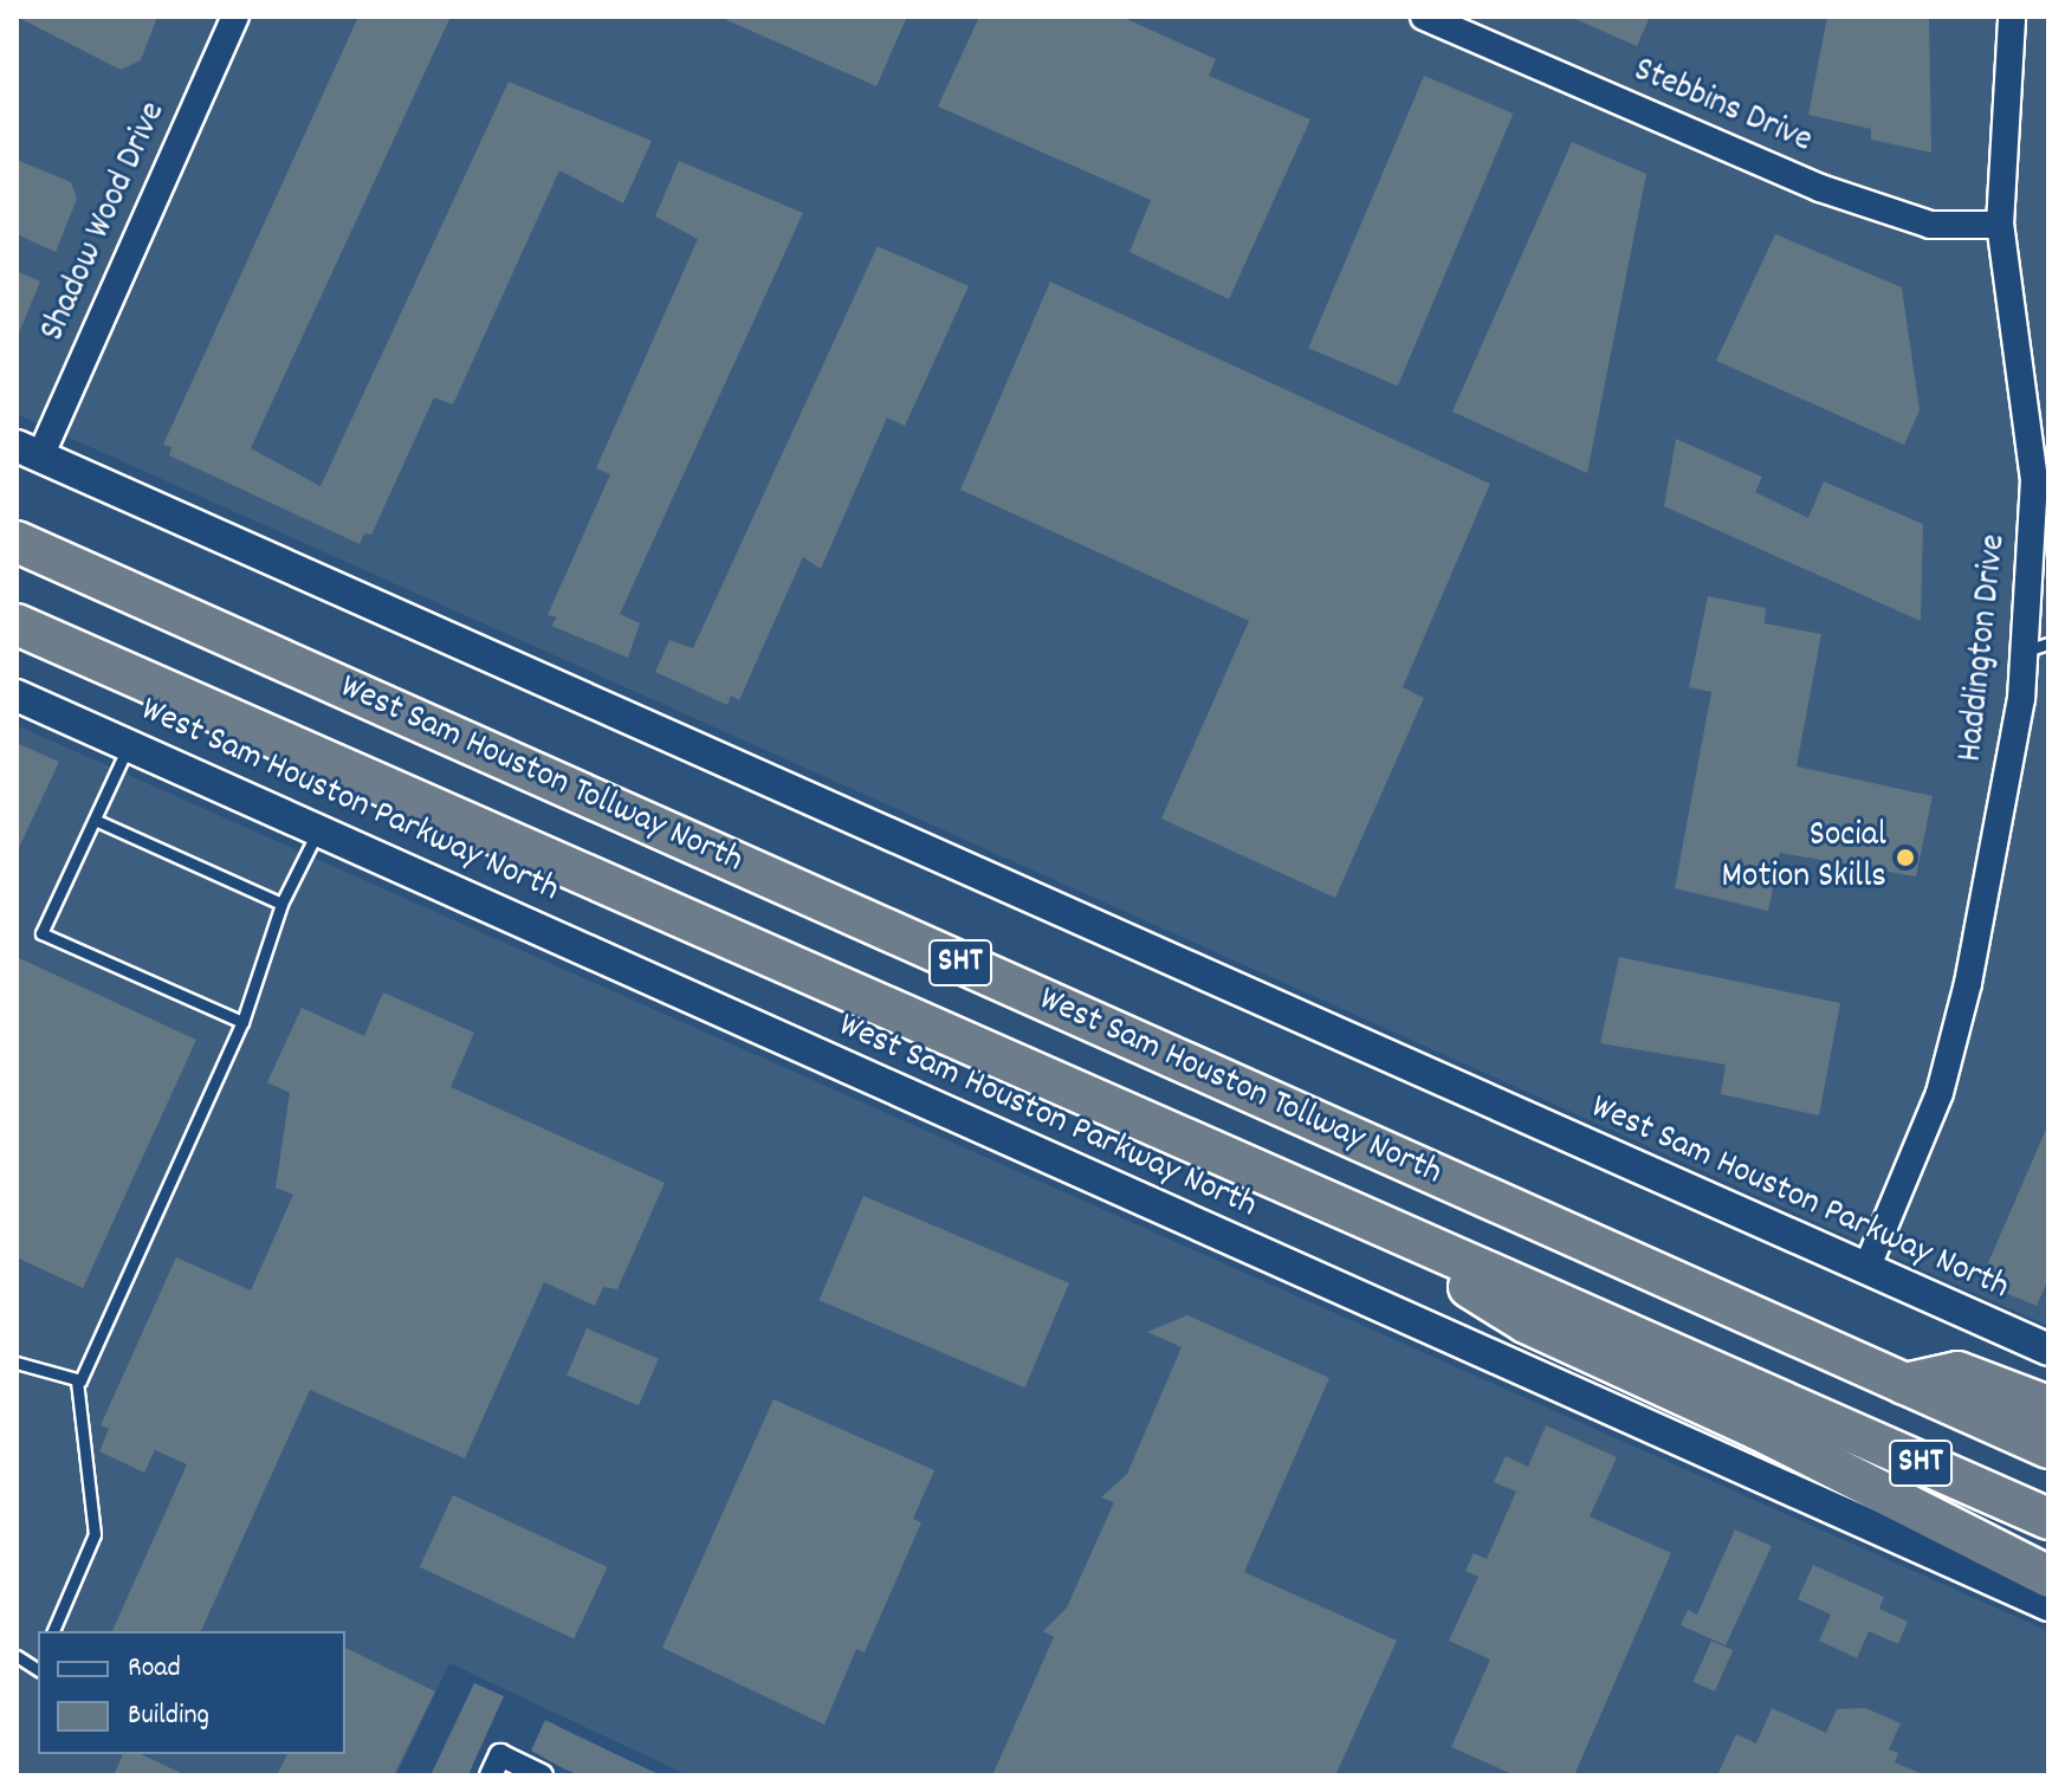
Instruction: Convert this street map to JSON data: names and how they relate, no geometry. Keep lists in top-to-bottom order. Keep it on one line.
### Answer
{"streets":{"highway":["West Sam Houston Tollway North","SHT"],"main road":["West Sam Houston Parkway North"],"street":["Stebbins Drive","Shadow Wood Drive","Haddington Drive"]},"crossings":[["Stebbins Drive","Haddington Drive"],["Shadow Wood Drive","West Sam Houston Parkway North"],["Haddington Drive","West Sam Houston Parkway North"]],"places":["Social Motion Skills"],"legend":["Road","Building"]}
